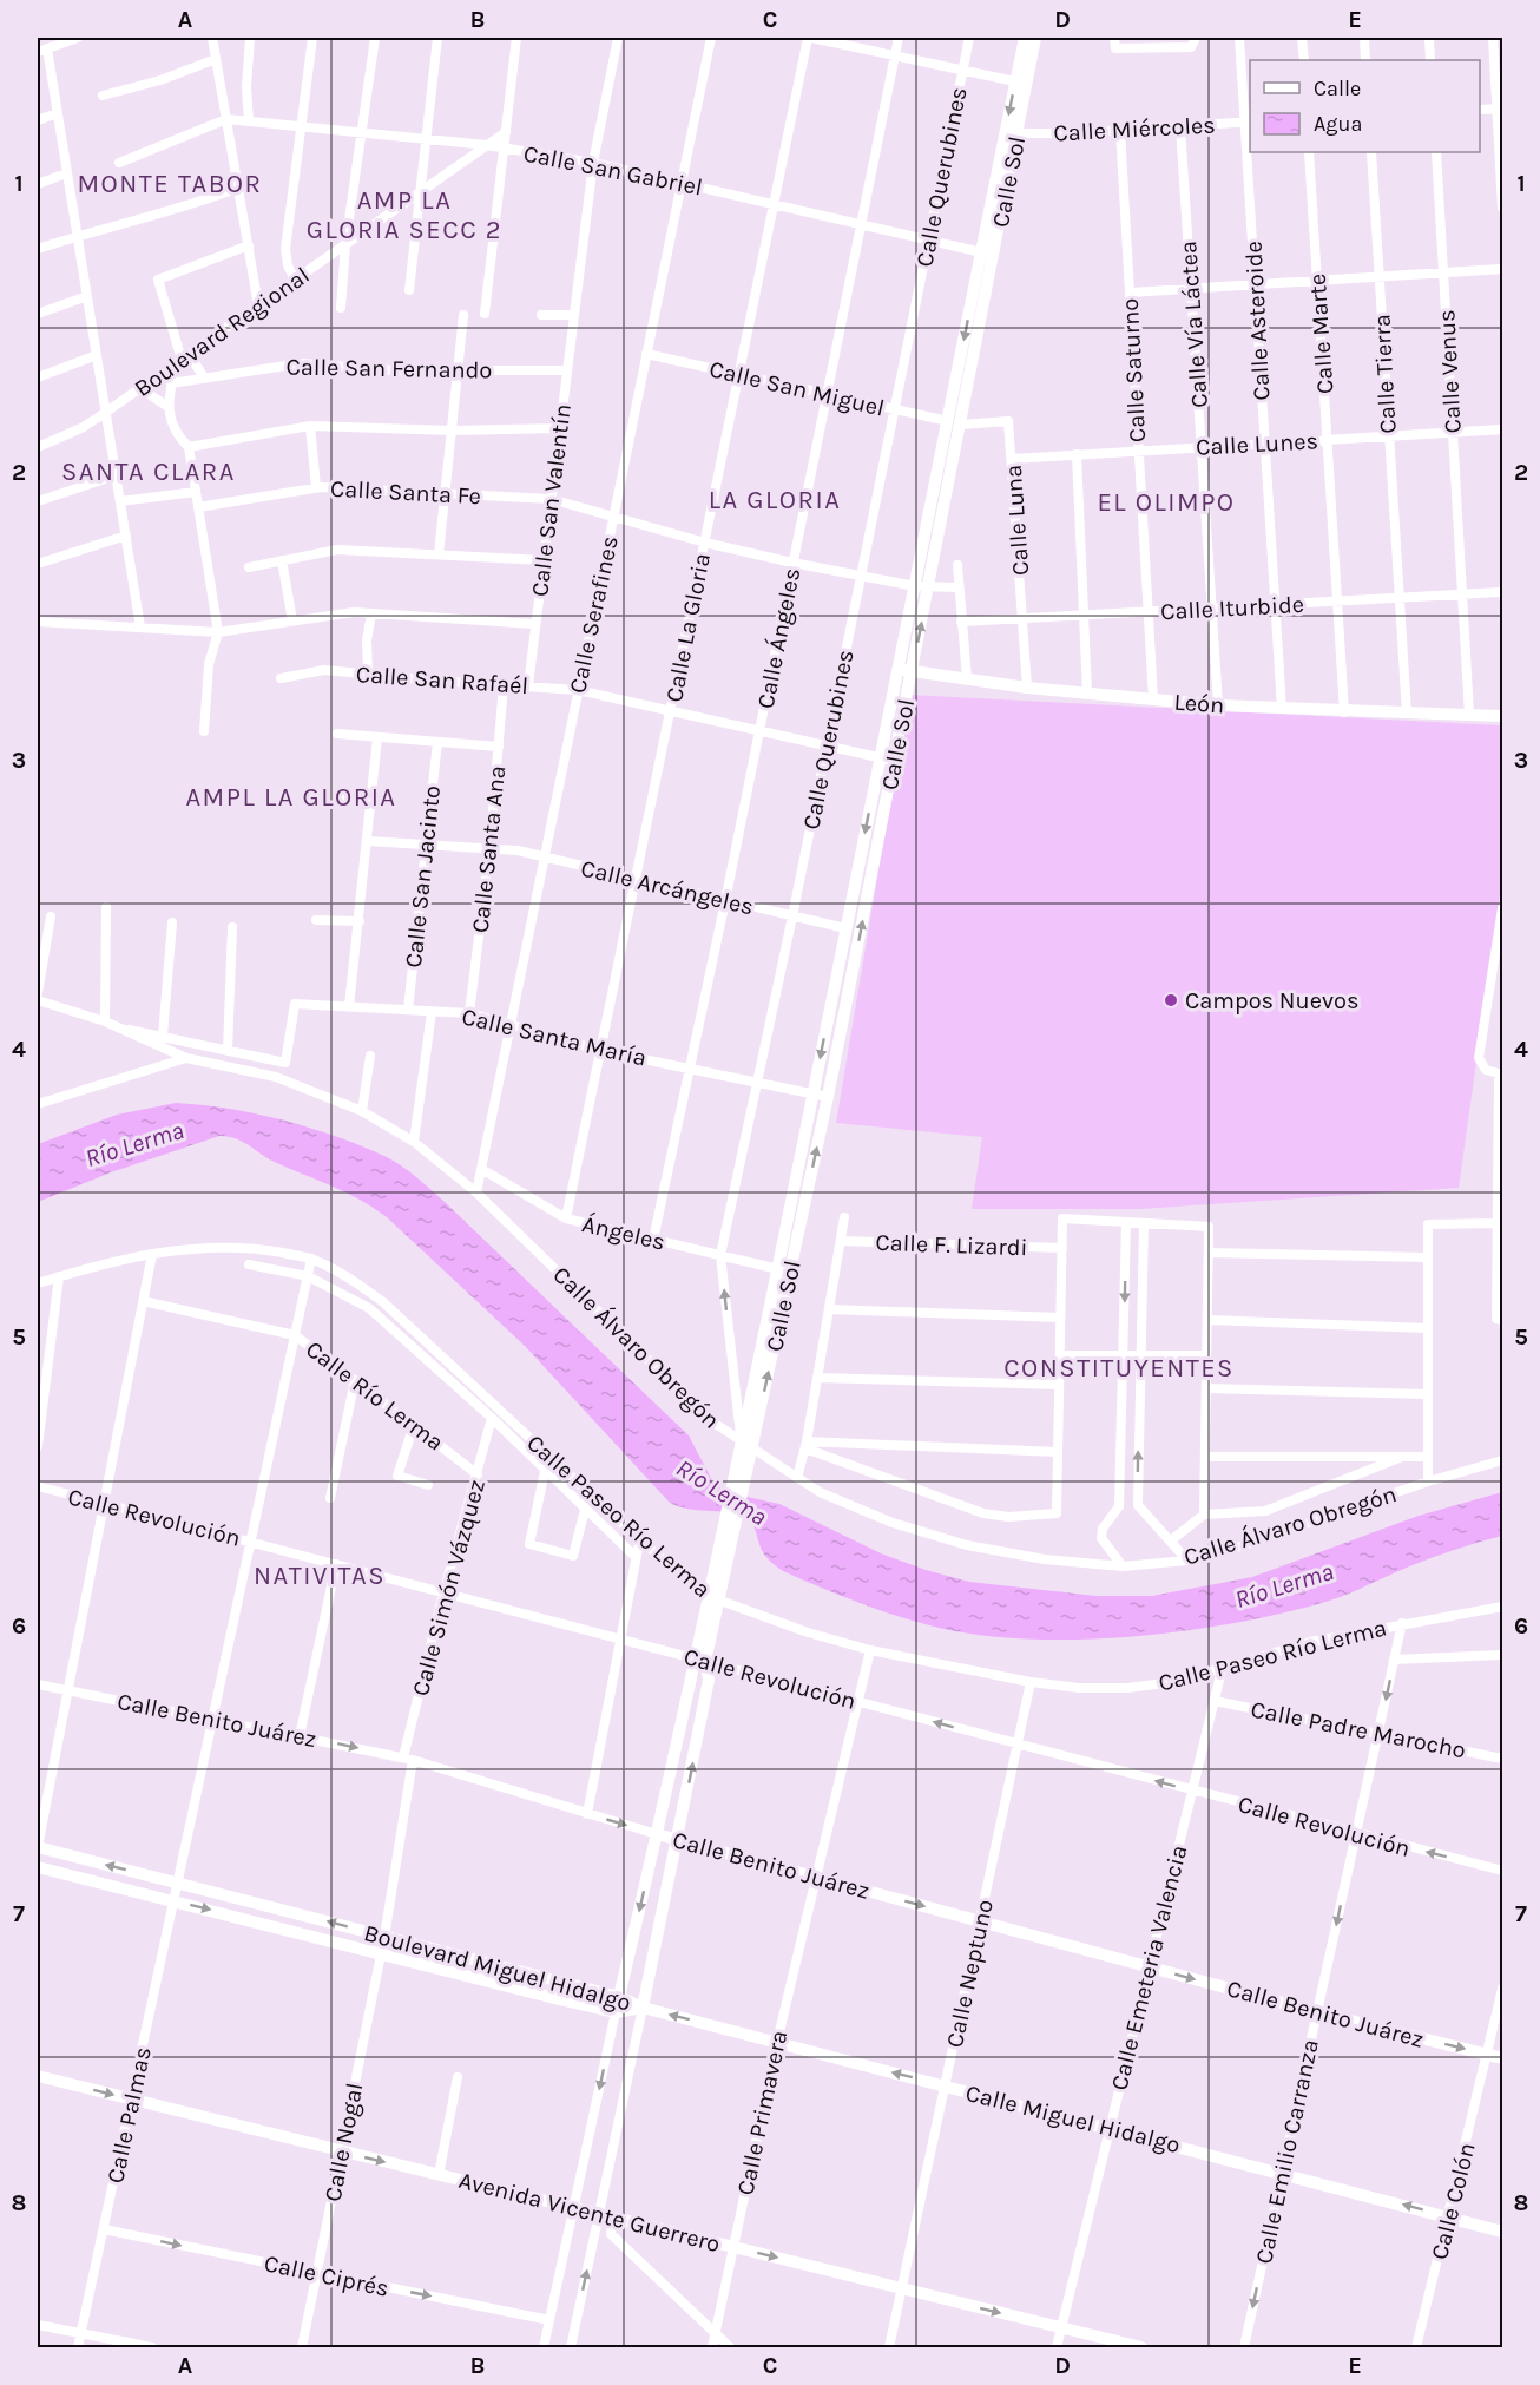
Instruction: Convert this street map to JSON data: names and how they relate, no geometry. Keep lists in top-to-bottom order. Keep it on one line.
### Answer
{"streets":{"street":["Calle Miércoles","Calle San Gabriel","Calle Querubines","Calle Sol","Calle Asteroide","Calle Vía Láctea","Boulevard Regional","Calle Marte","Calle San Fernando","Calle Saturno","Calle Venus","Calle Tierra","Calle San Miguel","Calle Lunes","Calle Santa Fe","Calle San Valentín","Calle Luna","Calle Iturbide","Calle Serafines","Calle La Gloria","Calle Ángeles","Calle San Rafaél","León","Calle Santa Ana","Calle San Jacinto","Calle Arcángeles","Calle Santa María","Ángeles","Calle F. Lizardi","Calle Álvaro Obregón","Calle Río Lerma","Calle Paseo Río Lerma","Calle Revolución","Calle Simón Vázquez","Calle Benito Juárez","Calle Padre Marocho","Boulevard Miguel Hidalgo","Calle Emeteria Valencia","Calle Neptuno","Calle Primavera","Calle Palmas","Calle Miguel Hidalgo","Calle Nogal","Calle Emilio Carranza","Calle Colón","Avenida Vicente Guerrero","Calle Ciprés"]},"crossings":[["Calle Miércoles","Calle Sol"],["Calle Miércoles","Calle Asteroide"],["Calle Miércoles","Calle Vía Láctea"],["Calle Miércoles","Calle Saturno"],["Calle San Gabriel","Calle Querubines"],["Calle San Gabriel","Calle Sol"],["Calle San Gabriel","Boulevard Regional"],["Calle San Gabriel","Calle San Valentín"],["Calle San Gabriel","Calle Serafines"],["Calle San Gabriel","Calle La Gloria"],["Calle San Gabriel","Calle Ángeles"],["Calle Querubines","Calle Sol"],["Calle Querubines","Calle San Miguel"],["Calle Querubines","Calle Santa Fe"],["Calle Querubines","Calle San Rafaél"],["Calle Querubines","Calle Arcángeles"],["Calle Querubines","Calle Santa María"],["Calle Querubines","Ángeles"],["Calle Querubines","Calle Álvaro Obregón"],["Calle Sol","Calle San Miguel"],["Calle Sol","Calle Santa Fe"],["Calle Sol","Calle San Rafaél"],["Calle Sol","León"],["Calle Sol","Calle Arcángeles"],["Calle Sol","Calle Santa María"],["Calle Sol","Ángeles"],["Calle Sol","Calle Álvaro Obregón"],["Calle Asteroide","Calle Lunes"],["Calle Asteroide","Calle Iturbide"],["Calle Asteroide","León"],["Calle Vía Láctea","Calle Lunes"],["Calle Vía Láctea","Calle Iturbide"],["Calle Vía Láctea","León"],["Calle Marte","Calle Lunes"],["Calle Marte","Calle Iturbide"],["Calle Marte","León"],["Calle San Fernando","Calle San Valentín"],["Calle Saturno","Calle Lunes"],["Calle Saturno","Calle Iturbide"],["Calle Saturno","León"],["Calle Venus","Calle Lunes"],["Calle Venus","Calle Iturbide"],["Calle Venus","León"],["Calle Tierra","Calle Lunes"],["Calle Tierra","Calle Iturbide"],["Calle Tierra","León"],["Calle San Miguel","Calle Luna"],["Calle San Miguel","Calle Serafines"],["Calle San Miguel","Calle La Gloria"],["Calle San Miguel","Calle Ángeles"],["Calle Lunes","Calle Luna"],["Calle Santa Fe","Calle San Valentín"],["Calle Santa Fe","Calle Serafines"],["Calle Santa Fe","Calle La Gloria"],["Calle Santa Fe","Calle Ángeles"],["Calle San Valentín","Calle San Rafaél"],["Calle Luna","Calle Iturbide"],["Calle Luna","León"],["Calle Serafines","Calle San Rafaél"],["Calle Serafines","Calle Arcángeles"],["Calle Serafines","Calle Santa María"],["Calle Serafines","Ángeles"],["Calle Serafines","Calle Álvaro Obregón"],["Calle La Gloria","Calle San Rafaél"],["Calle La Gloria","Calle Arcángeles"],["Calle La Gloria","Calle Santa María"],["Calle La Gloria","Ángeles"],["Calle Ángeles","Calle San Rafaél"],["Calle Ángeles","Calle Arcángeles"],["Calle Ángeles","Calle Santa María"],["Calle Ángeles","Ángeles"],["Calle San Rafaél","Calle Santa Ana"],["Calle Santa Ana","Calle Arcángeles"],["Calle Santa Ana","Calle Santa María"],["Calle San Jacinto","Calle Arcángeles"],["Calle San Jacinto","Calle Santa María"],["Calle Río Lerma","Calle Simón Vázquez"],["Calle Río Lerma","Calle Palmas"],["Calle Paseo Río Lerma","Calle Emeteria Valencia"],["Calle Paseo Río Lerma","Calle Neptuno"],["Calle Paseo Río Lerma","Calle Primavera"],["Calle Paseo Río Lerma","Calle Palmas"],["Calle Paseo Río Lerma","Calle Emilio Carranza"],["Calle Revolución","Calle Simón Vázquez"],["Calle Revolución","Calle Emeteria Valencia"],["Calle Revolución","Calle Neptuno"],["Calle Revolución","Calle Primavera"],["Calle Revolución","Calle Palmas"],["Calle Revolución","Calle Emilio Carranza"],["Calle Simón Vázquez","Calle Benito Juárez"],["Calle Simón Vázquez","Boulevard Miguel Hidalgo"],["Calle Simón Vázquez","Calle Nogal"],["Calle Benito Juárez","Calle Emeteria Valencia"],["Calle Benito Juárez","Calle Neptuno"],["Calle Benito Juárez","Calle Primavera"],["Calle Benito Juárez","Calle Palmas"],["Calle Benito Juárez","Calle Emilio Carranza"],["Calle Benito Juárez","Calle Colón"],["Calle Padre Marocho","Calle Emeteria Valencia"],["Calle Padre Marocho","Calle Emilio Carranza"],["Boulevard Miguel Hidalgo","Calle Palmas"],["Boulevard Miguel Hidalgo","Calle Miguel Hidalgo"],["Boulevard Miguel Hidalgo","Calle Nogal"],["Calle Emeteria Valencia","Calle Miguel Hidalgo"],["Calle Emeteria Valencia","Avenida Vicente Guerrero"],["Calle Neptuno","Calle Miguel Hidalgo"],["Calle Neptuno","Avenida Vicente Guerrero"],["Calle Primavera","Calle Miguel Hidalgo"],["Calle Primavera","Avenida Vicente Guerrero"],["Calle Palmas","Avenida Vicente Guerrero"],["Calle Palmas","Calle Ciprés"],["Calle Miguel Hidalgo","Calle Emilio Carranza"],["Calle Miguel Hidalgo","Calle Colón"],["Calle Nogal","Avenida Vicente Guerrero"],["Calle Nogal","Calle Ciprés"]],"one_way":["Calle Benito Juárez","Calle Miguel Hidalgo","Calle Emilio Carranza","Avenida Vicente Guerrero","Calle Ciprés"],"districts":["MONTE TABOR","AMP LA GLORIA SECC 2","SANTA CLARA","LA GLORIA","EL OLIMPO","AMPL LA GLORIA","CONSTITUYENTES","NATIVITAS"],"water":["Río Lerma"],"places":["Campos Nuevos"],"legend":["Calle","Agua"],"grid":{"columns":["A","B","C","D","E"],"rows":["1","2","3","4","5","6","7","8"]}}
